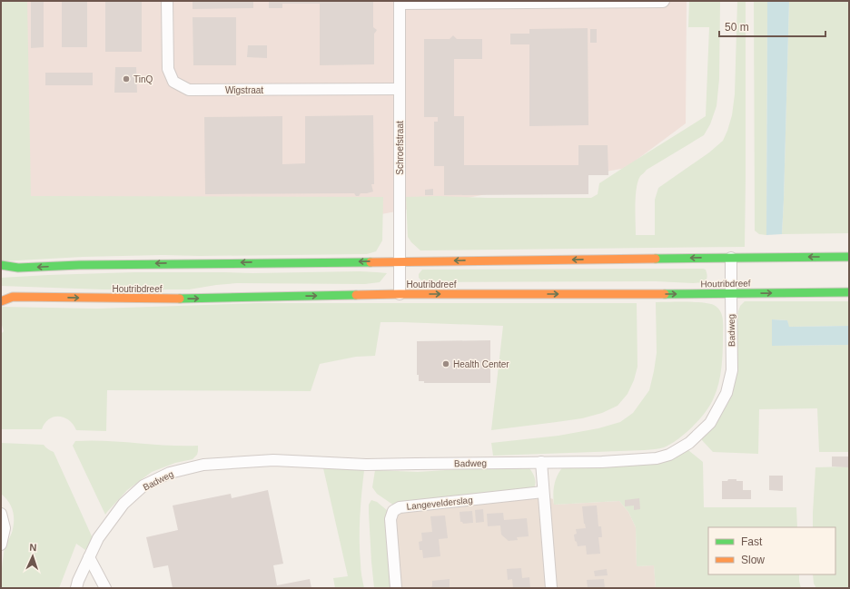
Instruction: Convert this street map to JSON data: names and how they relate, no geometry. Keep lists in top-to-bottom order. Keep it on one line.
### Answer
{"streets":{"main road":["Houtribdreef"],"street":["Wigstraat","Schroefstraat","Badweg","Langevelderslag"]},"crossings":[["Wigstraat","Schroefstraat"],["Schroefstraat","Houtribdreef"],["Houtribdreef","Badweg"]],"places":["TinQ","Health Center"],"legend":["Fast","Slow"],"scale_bar":"50 m","north":"top"}
